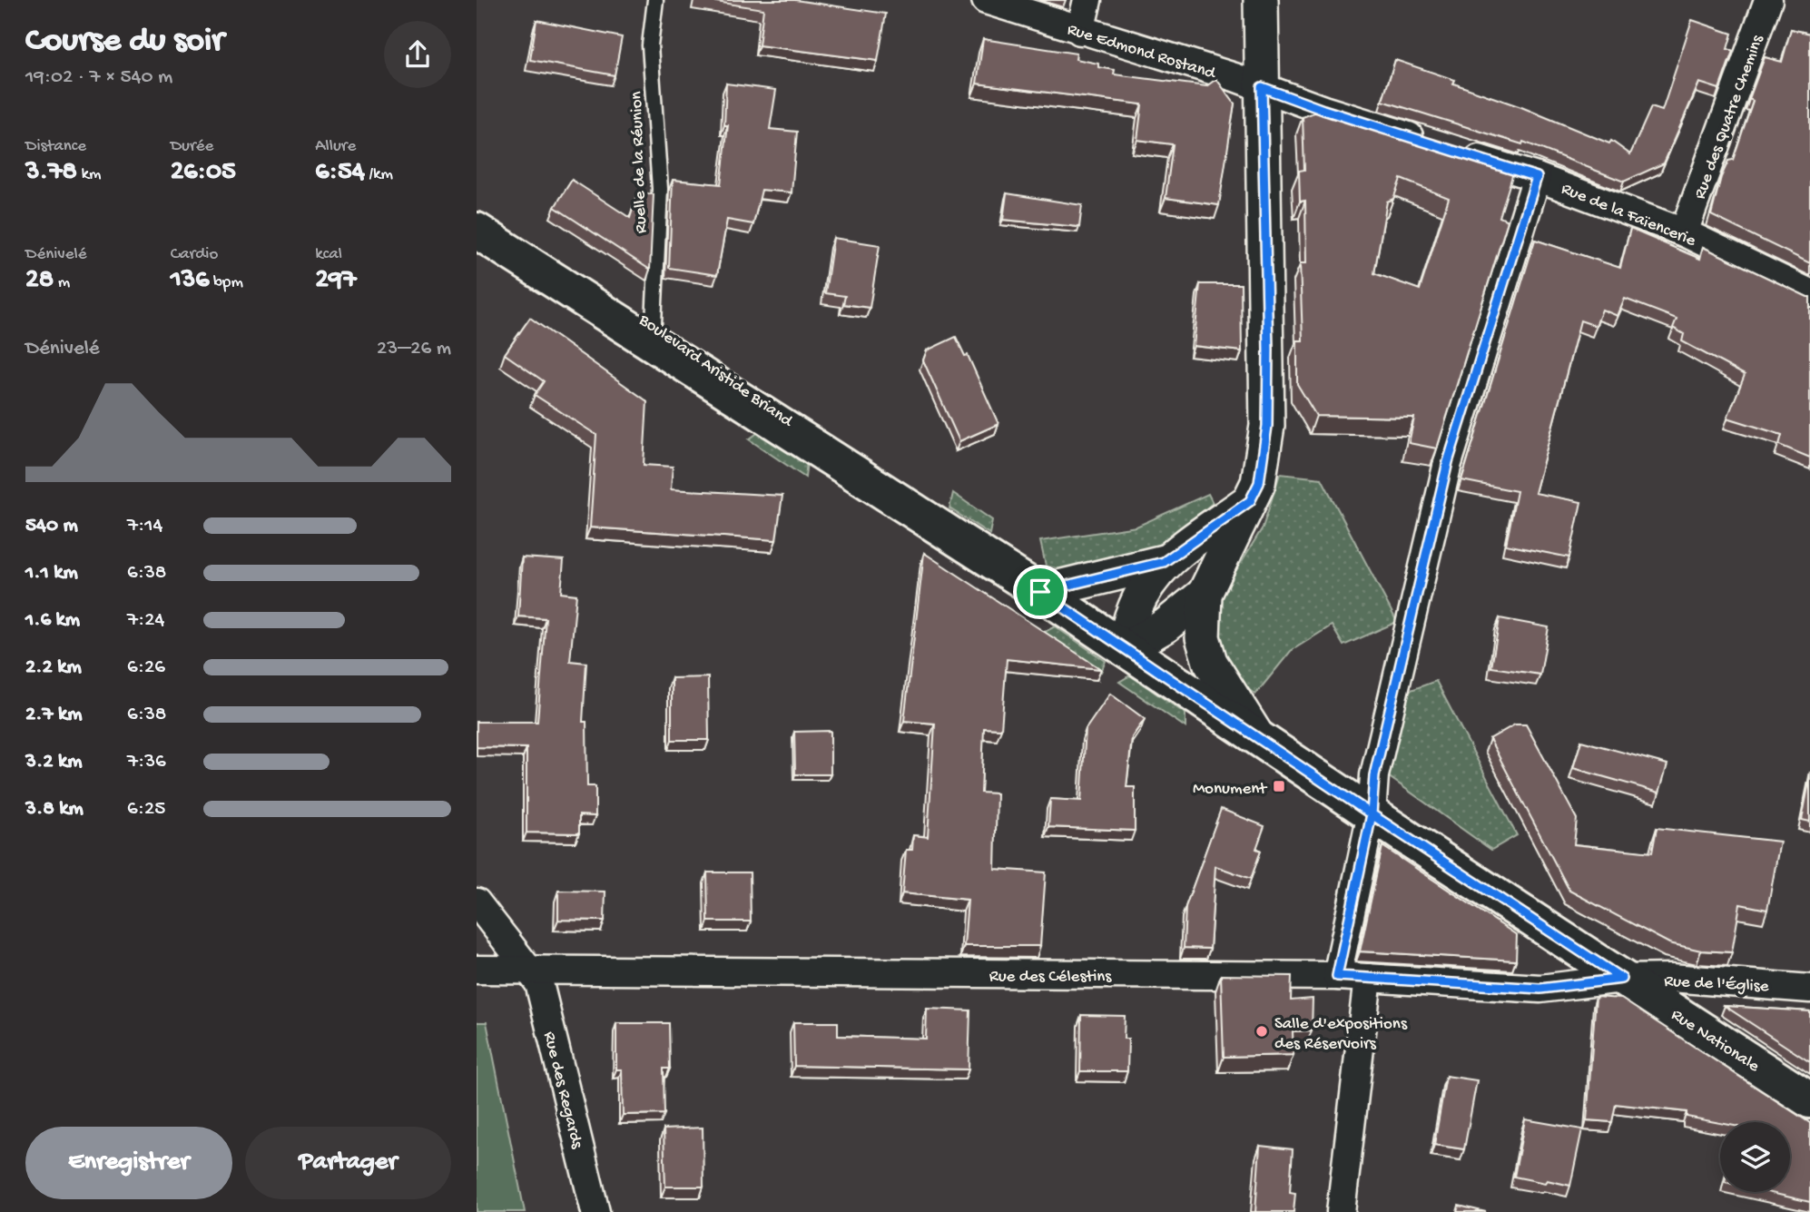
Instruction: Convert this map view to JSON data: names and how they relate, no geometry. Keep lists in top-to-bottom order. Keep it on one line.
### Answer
{"streets":{"main road":["Boulevard Aristide Briand","Rue Nationale"],"street":["Rue Edmond Rostand","Rue des Quatre Chemins","Rue de la Faïencerie","Rue des Célestins","Rue de l'Église","Rue des Regards"],"lane":["Ruelle de la Réunion"]},"crossings":[["Rue Edmond Rostand","Rue de la Faïencerie"],["Rue des Quatre Chemins","Rue de la Faïencerie"],["Ruelle de la Réunion","Boulevard Aristide Briand"],["Boulevard Aristide Briand","Rue des Célestins"],["Boulevard Aristide Briand","Rue de l'Église"],["Boulevard Aristide Briand","Rue Nationale"],["Rue des Célestins","Rue de l'Église"],["Rue des Célestins","Rue Nationale"],["Rue des Célestins","Rue des Regards"],["Rue de l'Église","Rue Nationale"]],"places":{"transit":["Monument"],"other":["Salle d'expositions des Réservoirs"]},"page":{"heading":["Course du soir","19:02 · 7 × 540 m"],"stats":[["Distance","3.78 km"],["Durée","26:05"],["Allure","6:54 /km"],["Dénivelé","28 m"],["Cardio","136 bpm"],["kcal","297"]],"chart":["Dénivelé","23–26 m"],"list":[{"name":"540 m","note":"7:14"},{"name":"1.1 km","note":"6:38"},{"name":"1.6 km","note":"7:24"},{"name":"2.2 km","note":"6:26"},{"name":"2.7 km","note":"6:38"},{"name":"3.2 km","note":"7:36"},{"name":"3.8 km","note":"6:25"}],"buttons":["Enregistrer","Partager"]}}
